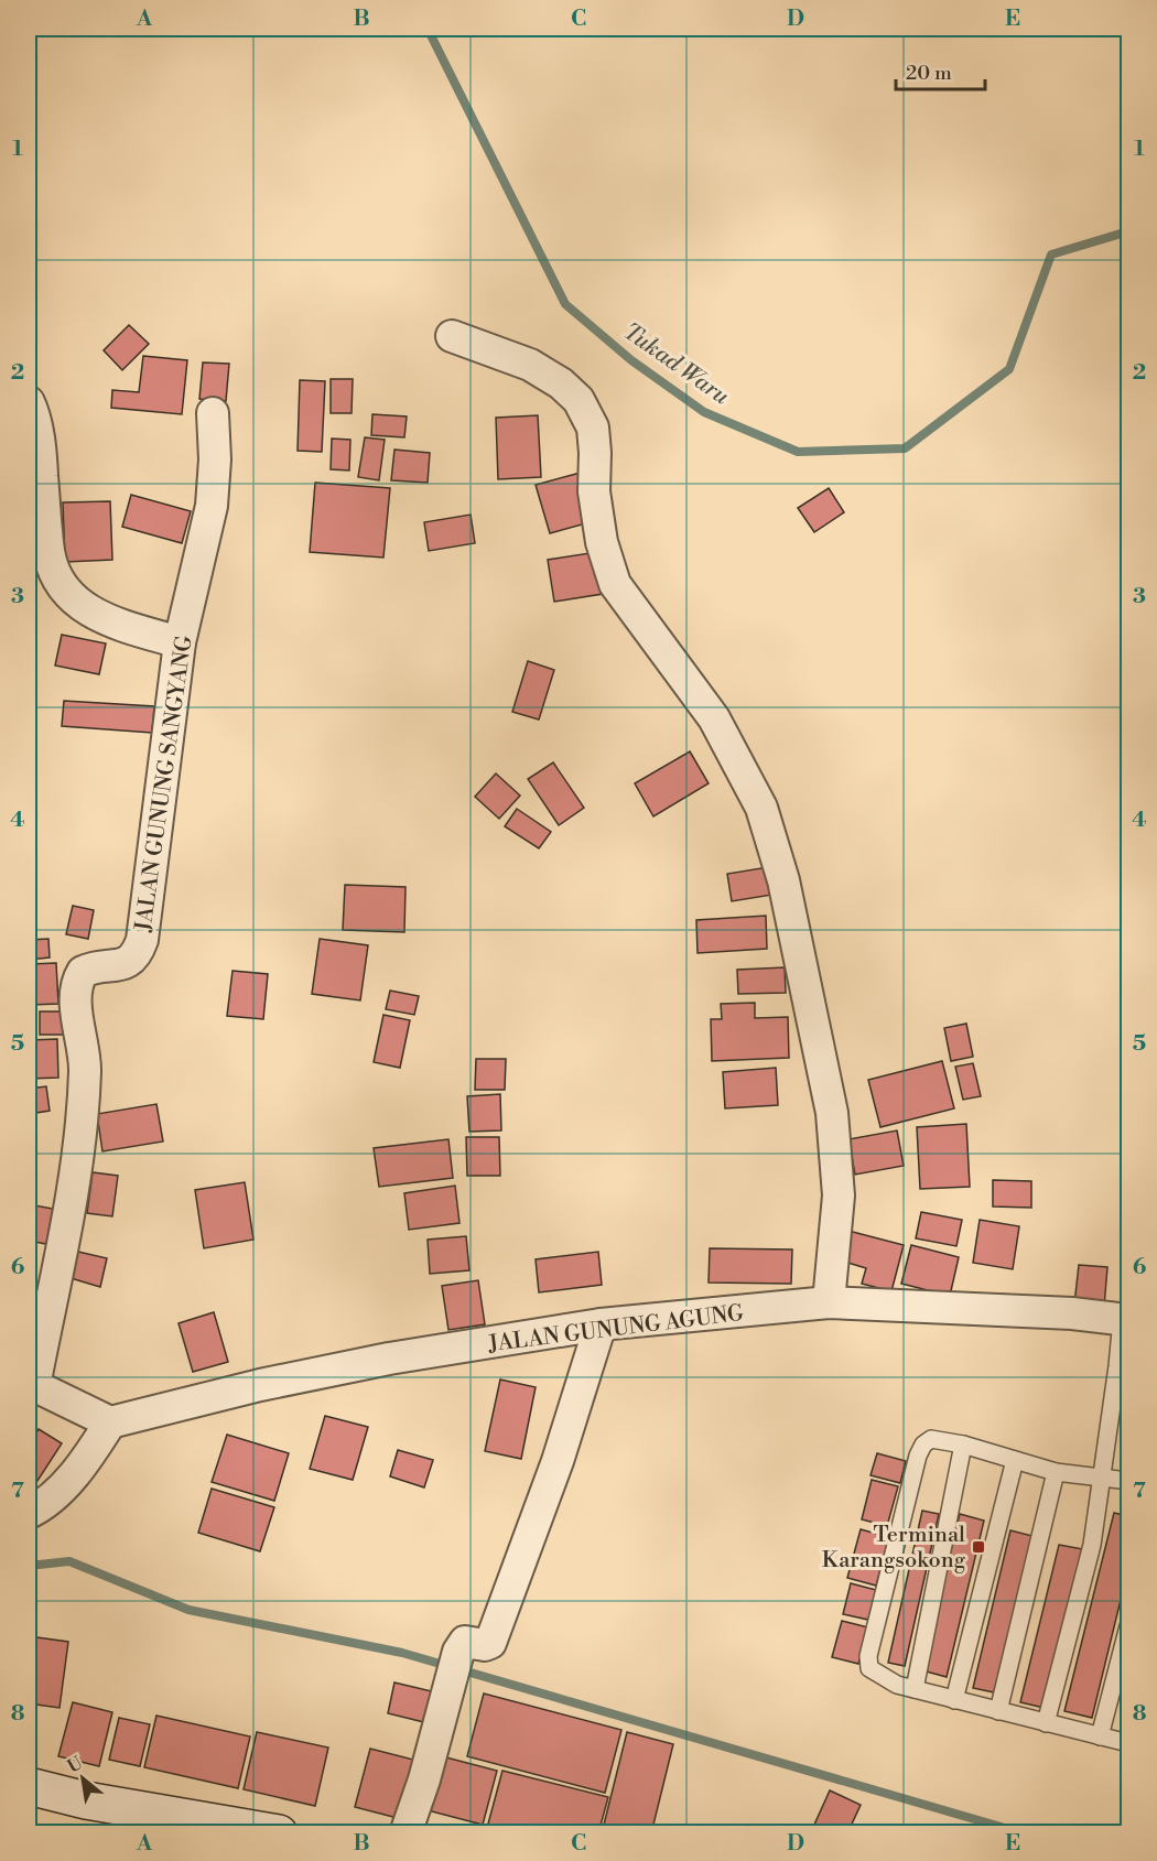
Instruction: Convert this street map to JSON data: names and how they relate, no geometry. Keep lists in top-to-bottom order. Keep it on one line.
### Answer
{"streets":{"street":["JALAN GUNUNG SANGYANG","JALAN GUNUNG AGUNG"]},"water":["Tukad Waru"],"places":{"transit":["Terminal Karangsokong"]},"scale_bar":"20 m","north":"top left","grid":{"columns":["A","B","C","D","E"],"rows":["1","2","3","4","5","6","7","8"]}}
